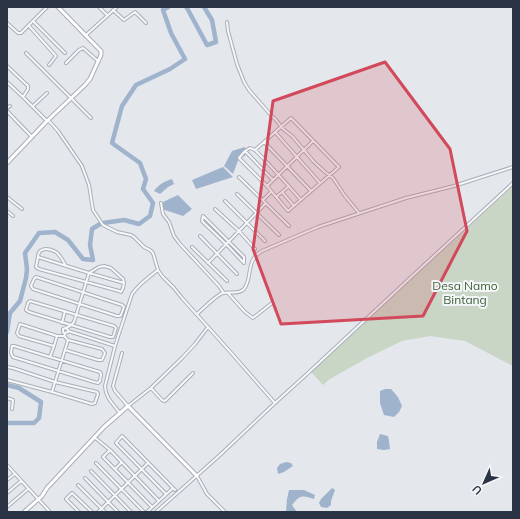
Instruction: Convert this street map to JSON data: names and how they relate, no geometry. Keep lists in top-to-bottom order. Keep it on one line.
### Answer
{"parks":["Desa Namo Bintang"],"north":"bottom left"}
